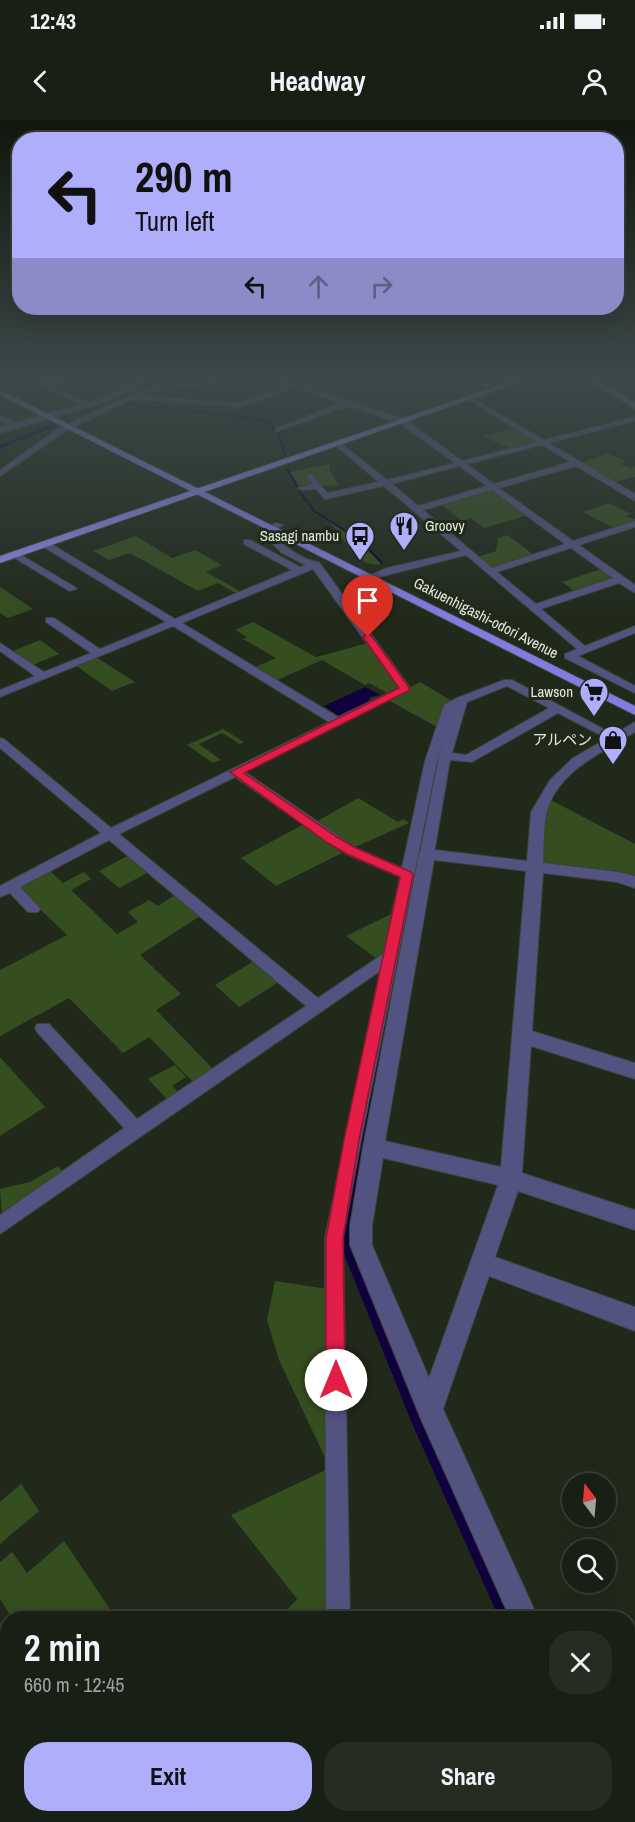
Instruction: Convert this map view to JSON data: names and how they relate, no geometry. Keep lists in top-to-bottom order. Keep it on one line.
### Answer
{"streets":{"main road":["Gakuenhigashi-odori Avenue"]},"places":{"restaurant":["Groovy"],"bus stop":["Sasagi nambu"],"supermarket":["Lawson"],"shop":["アルペン"]},"north":"top","page":{"status":"12:43","header":"Headway","turn":["290 m","Turn left"],"heading":["2 min","660 m · 12:45"],"buttons":["Exit","Share"]}}
